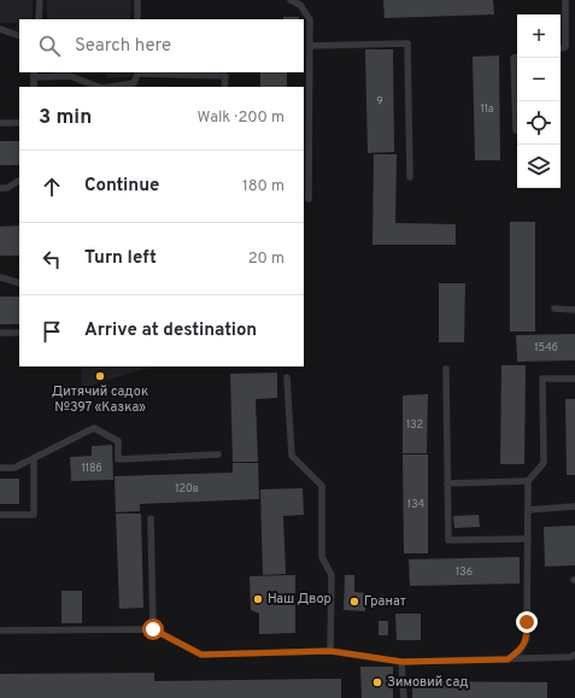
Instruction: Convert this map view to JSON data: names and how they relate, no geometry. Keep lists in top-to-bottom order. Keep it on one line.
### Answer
{"places":["Дитячий садок №397 «Казка»","Наш Двор","Гранат","Зимовий сад"],"house_numbers":["9","11а","154б","132","118б","120в","134","136"],"page":{"map_buttons":["+","−"],"search":"Search here","heading":["3 min","Walk · 200 m"],"list":[["Continue","180 m"],["Turn left","20 m"],"Arrive at destination"]}}
